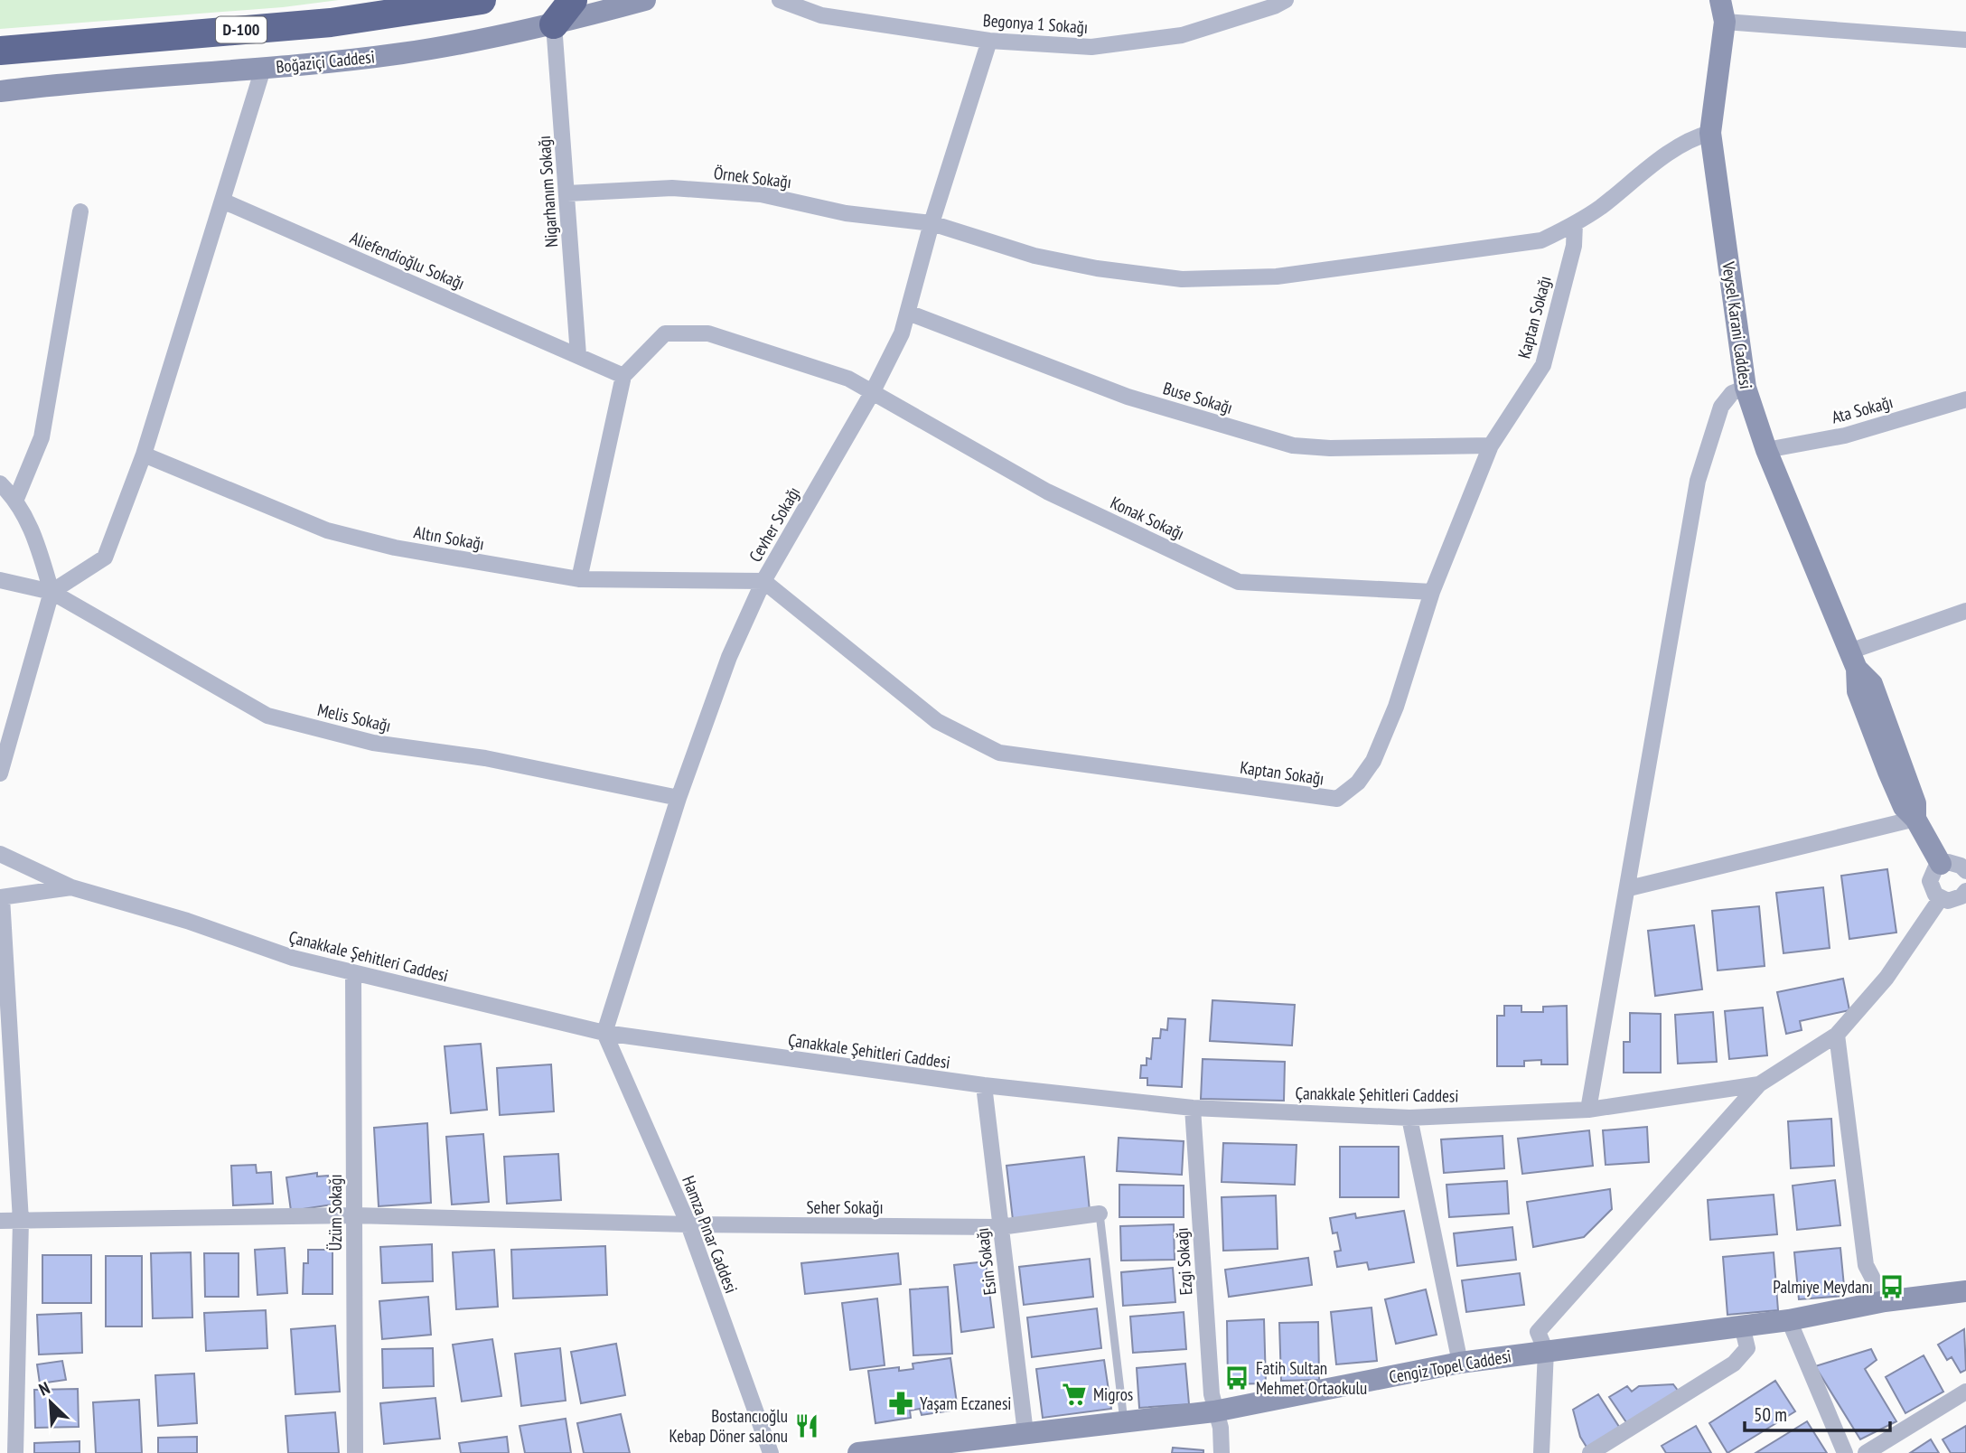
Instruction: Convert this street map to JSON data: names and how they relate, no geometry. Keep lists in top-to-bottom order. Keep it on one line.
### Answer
{"streets":{"highway":["D-100"],"main road":["Boğaziçi Caddesi","Veysel Karani Caddesi","Cengiz Topel Caddesi"],"street":["Begonya 1 Sokağı","Örnek Sokağı","Nigarhanım Sokağı","Aliefendioğlu Sokağı","Kaptan Sokağı","Buse Sokağı","Ata Sokağı","Konak Sokağı","Cevher Sokağı","Altın Sokağı","Melis Sokağı","Çanakkale Şehitleri Caddesi","Seher Sokağı","Üzüm Sokağı","Hamza Pınar Caddesi","Esin Sokağı","Ezgi Sokağı"]},"crossings":[["Begonya 1 Sokağı","Cevher Sokağı"],["Boğaziçi Caddesi","Nigarhanım Sokağı"],["Örnek Sokağı","Nigarhanım Sokağı"],["Örnek Sokağı","Kaptan Sokağı"],["Örnek Sokağı","Veysel Karani Caddesi"],["Örnek Sokağı","Cevher Sokağı"],["Nigarhanım Sokağı","Aliefendioğlu Sokağı"],["Kaptan Sokağı","Buse Sokağı"],["Kaptan Sokağı","Konak Sokağı"],["Kaptan Sokağı","Cevher Sokağı"],["Kaptan Sokağı","Altın Sokağı"],["Veysel Karani Caddesi","Ata Sokağı"],["Buse Sokağı","Cevher Sokağı"],["Konak Sokağı","Cevher Sokağı"],["Cevher Sokağı","Altın Sokağı"],["Cevher Sokağı","Melis Sokağı"],["Cevher Sokağı","Çanakkale Şehitleri Caddesi"],["Cevher Sokağı","Hamza Pınar Caddesi"],["Çanakkale Şehitleri Caddesi","Üzüm Sokağı"],["Çanakkale Şehitleri Caddesi","Hamza Pınar Caddesi"],["Çanakkale Şehitleri Caddesi","Esin Sokağı"],["Çanakkale Şehitleri Caddesi","Ezgi Sokağı"],["Seher Sokağı","Üzüm Sokağı"],["Seher Sokağı","Hamza Pınar Caddesi"],["Seher Sokağı","Esin Sokağı"],["Esin Sokağı","Cengiz Topel Caddesi"],["Ezgi Sokağı","Cengiz Topel Caddesi"]],"places":{"bus stop":["Palmiye Meydanı","Fatih Sultan Mehmet Ortaokulu"],"supermarket":["Migros"],"pharmacy":["Yaşam Eczanesi"],"restaurant":["Bostancıoğlu Kebap Döner salonu"]},"scale_bar":"50 m","north":"top left"}
